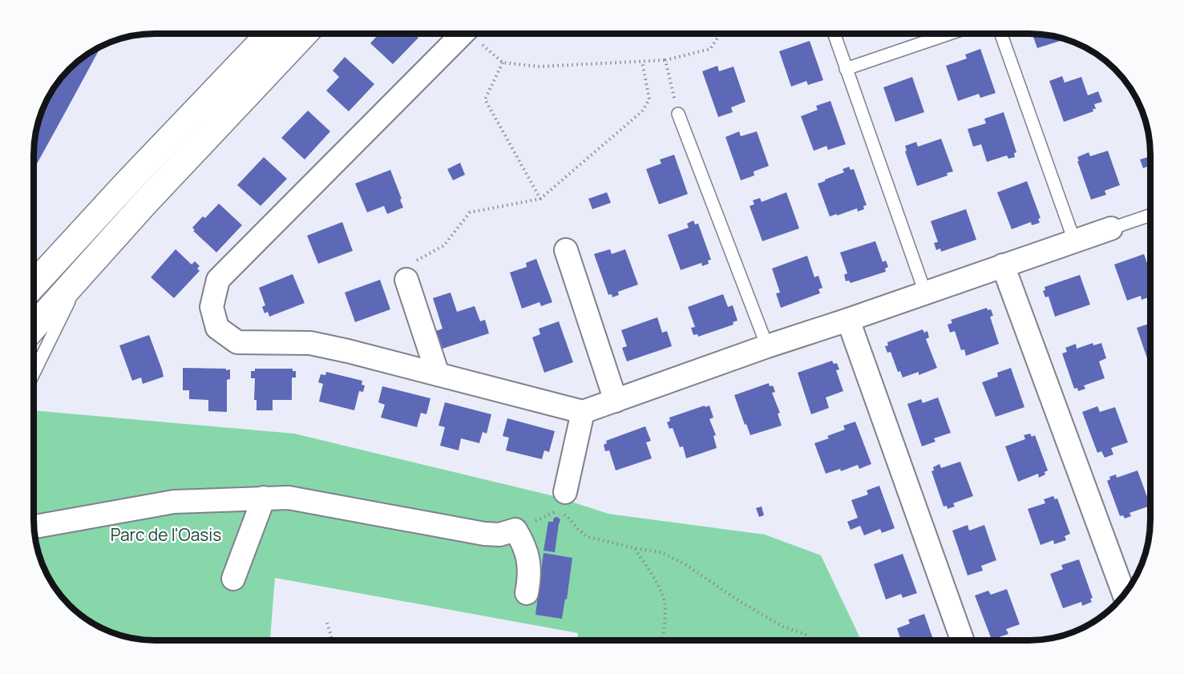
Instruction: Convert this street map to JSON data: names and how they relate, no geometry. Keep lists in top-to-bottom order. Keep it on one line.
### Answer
{"parks":["Parc de l'Oasis"]}
